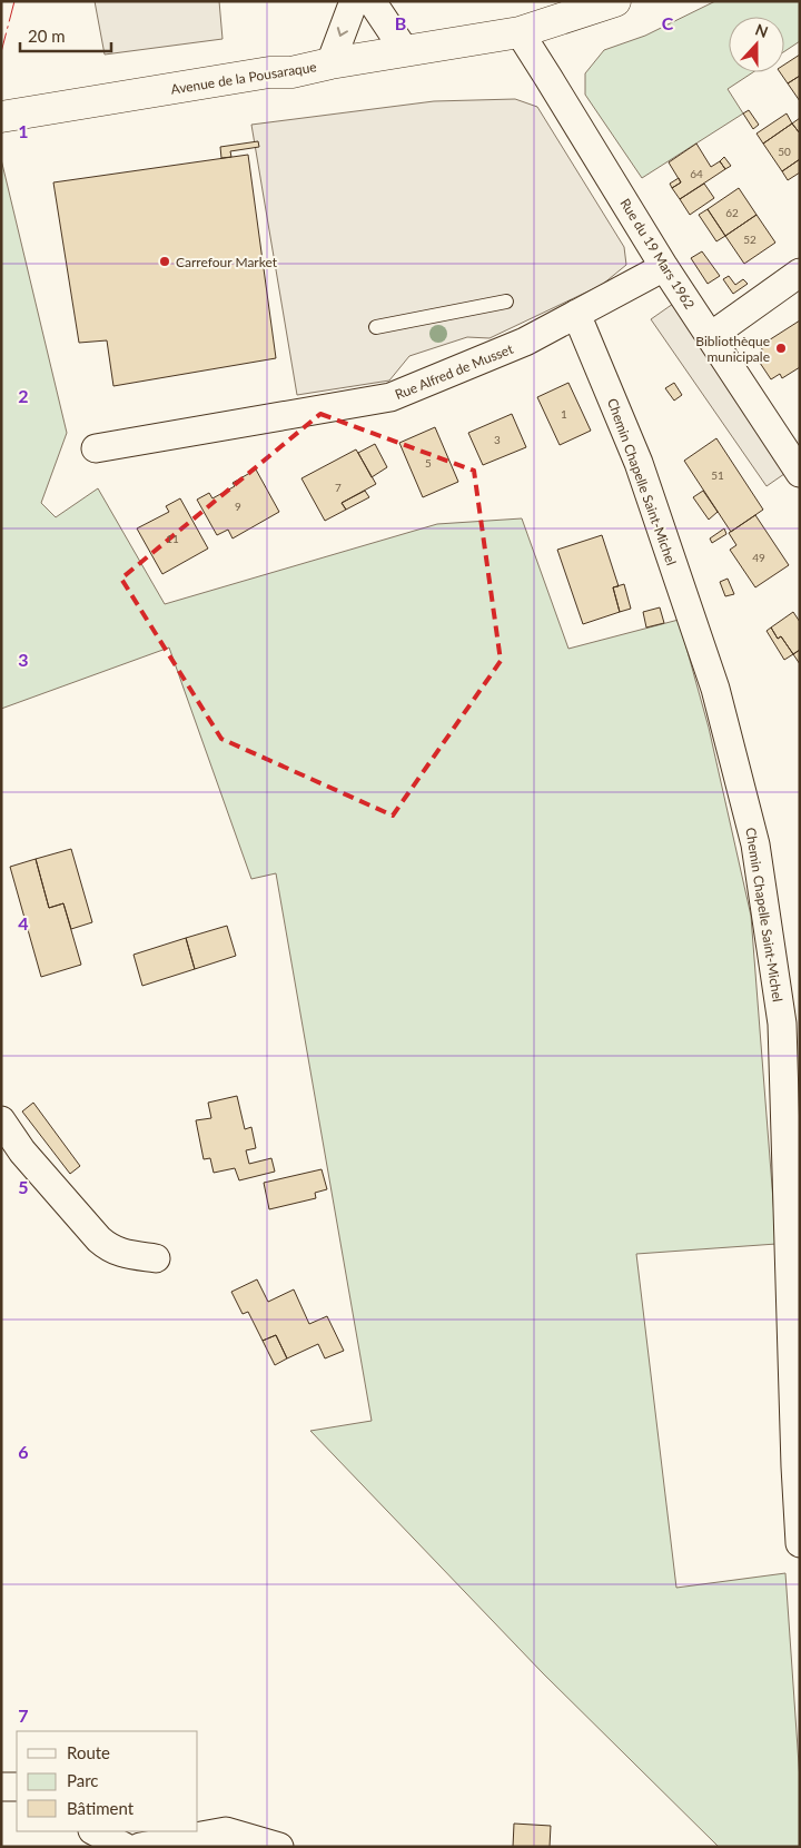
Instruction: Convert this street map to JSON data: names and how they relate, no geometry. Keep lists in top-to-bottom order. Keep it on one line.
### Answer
{"streets":{"street":["Avenue de la Pousaraque","Rue du 19 Mars 1962","Rue Alfred de Musset","Chemin Chapelle Saint-Michel"]},"crossings":[["Avenue de la Pousaraque","Rue du 19 Mars 1962"],["Rue du 19 Mars 1962","Rue Alfred de Musset"],["Rue Alfred de Musset","Chemin Chapelle Saint-Michel"]],"places":["Carrefour Market","Bibliothèque municipale"],"house_numbers":["50","64","62","52","1","3","5","51","7","9","11","49"],"legend":["Route","Parc","Bâtiment"],"scale_bar":"20 m","north":"top","grid":{"columns":["B","C"],"rows":["1","2","3","4","5","6","7"]}}
